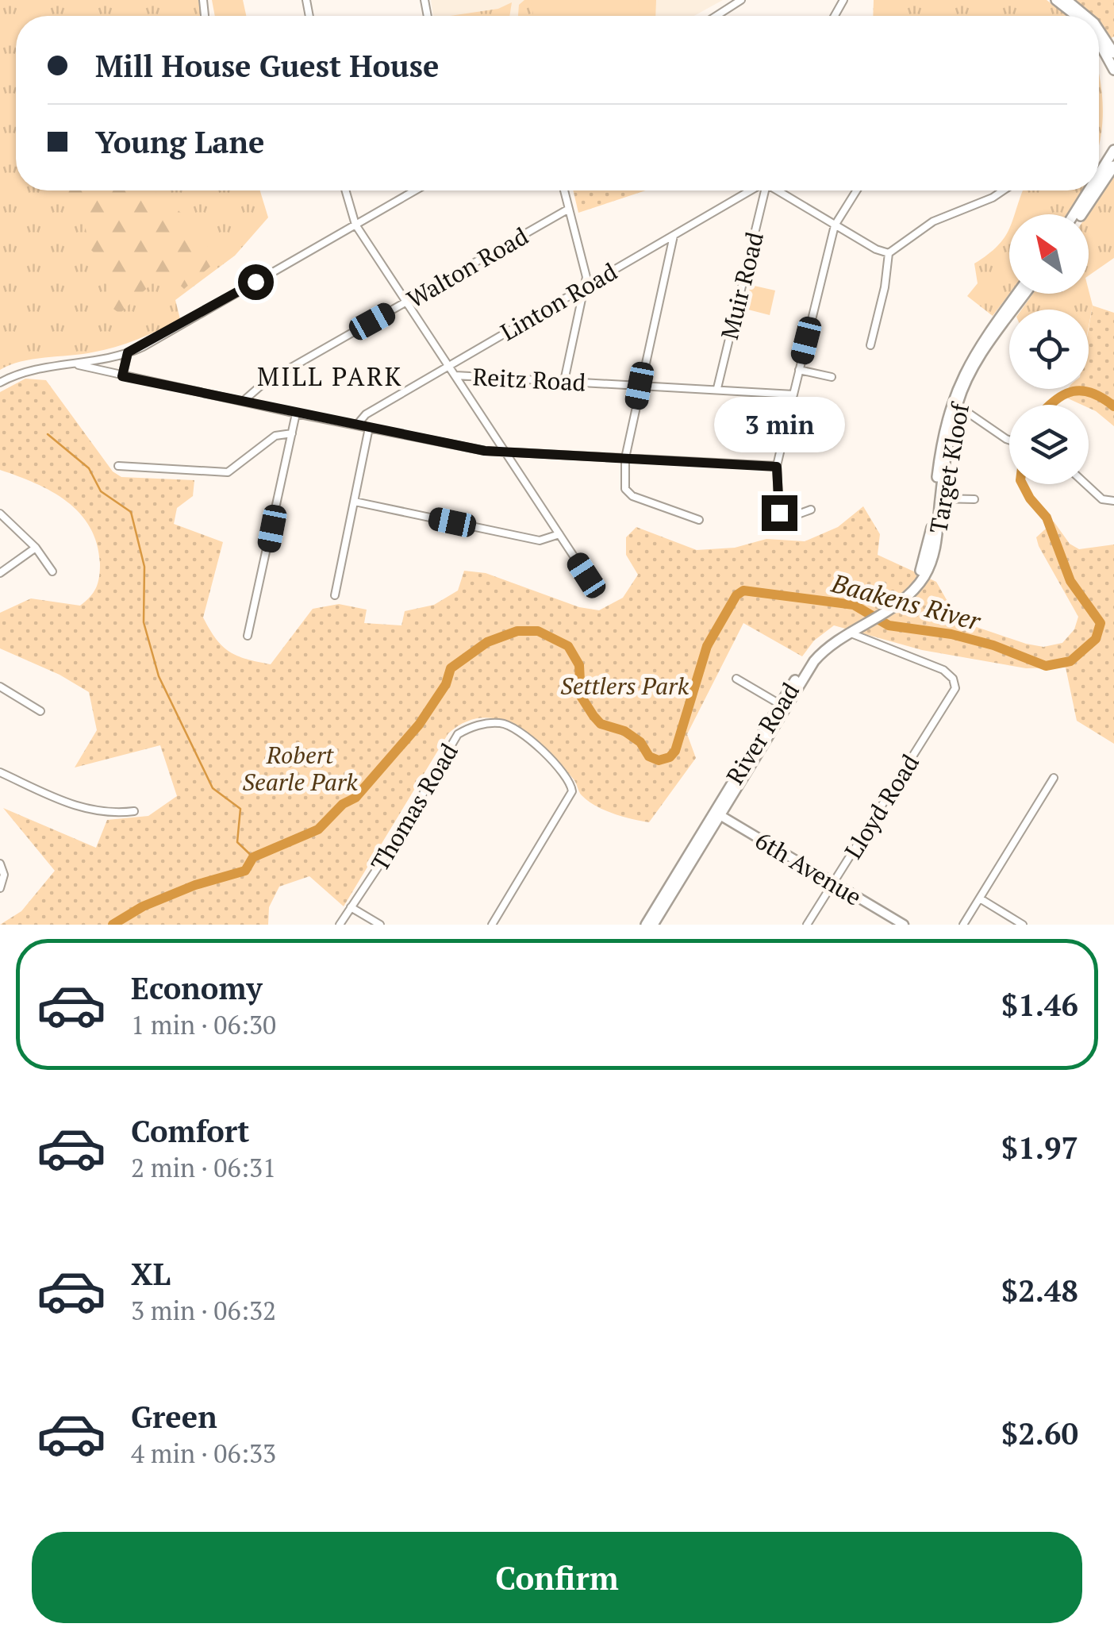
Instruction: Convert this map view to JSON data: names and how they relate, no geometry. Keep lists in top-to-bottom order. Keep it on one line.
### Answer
{"streets":{"main road":["Target Kloof","River Road"],"street":["Walton Road","Muir Road","Linton Road","Reitz Road","Lloyd Road","Thomas Road","6th Avenue"]},"crossings":[["Muir Road","Reitz Road"],["Target Kloof","River Road"],["River Road","Lloyd Road"],["River Road","6th Avenue"],["Lloyd Road","6th Avenue"]],"districts":["MILL PARK"],"water":["Baakens River"],"parks":["Settlers Park","Robert Searle Park"],"north":"top left","page":{"banner":["Mill House Guest House","Young Lane"],"bubble":"3 min","list":[{"name":"Economy","note":"1 min · 06:30","value":"$1.46"},{"name":"Comfort","note":"2 min · 06:31","value":"$1.97"},{"name":"XL","note":"3 min · 06:32","value":"$2.48"},{"name":"Green","note":"4 min · 06:33","value":"$2.60"}],"buttons":"Confirm"}}
